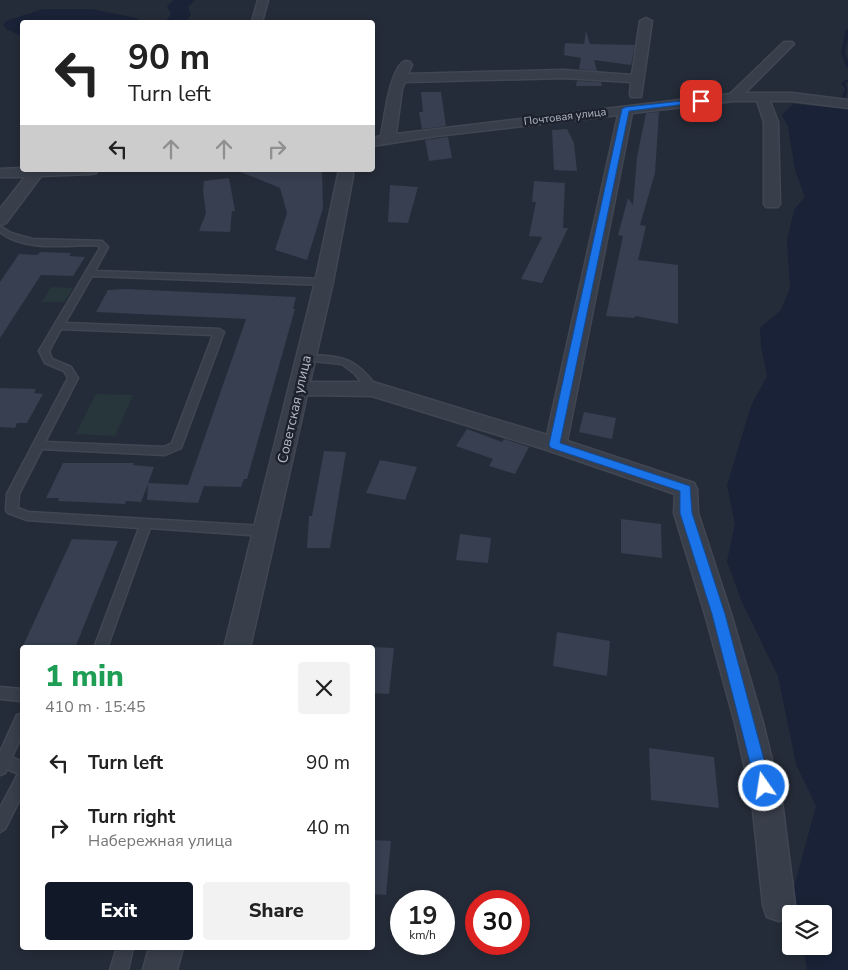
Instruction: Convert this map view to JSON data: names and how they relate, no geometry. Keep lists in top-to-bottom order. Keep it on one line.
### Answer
{"streets":{"street":["Почтовая улица","Советская улица"]},"page":{"turn":["90 m","Turn left"],"heading":["1 min","410 m · 15:45"],"list":[{"name":"Turn left","value":"90 m"},{"name":"Turn right","note":"Набережная улица","value":"40 m"}],"buttons":["Exit","Share"],"speed":"19 km/h","limit":"30"}}
